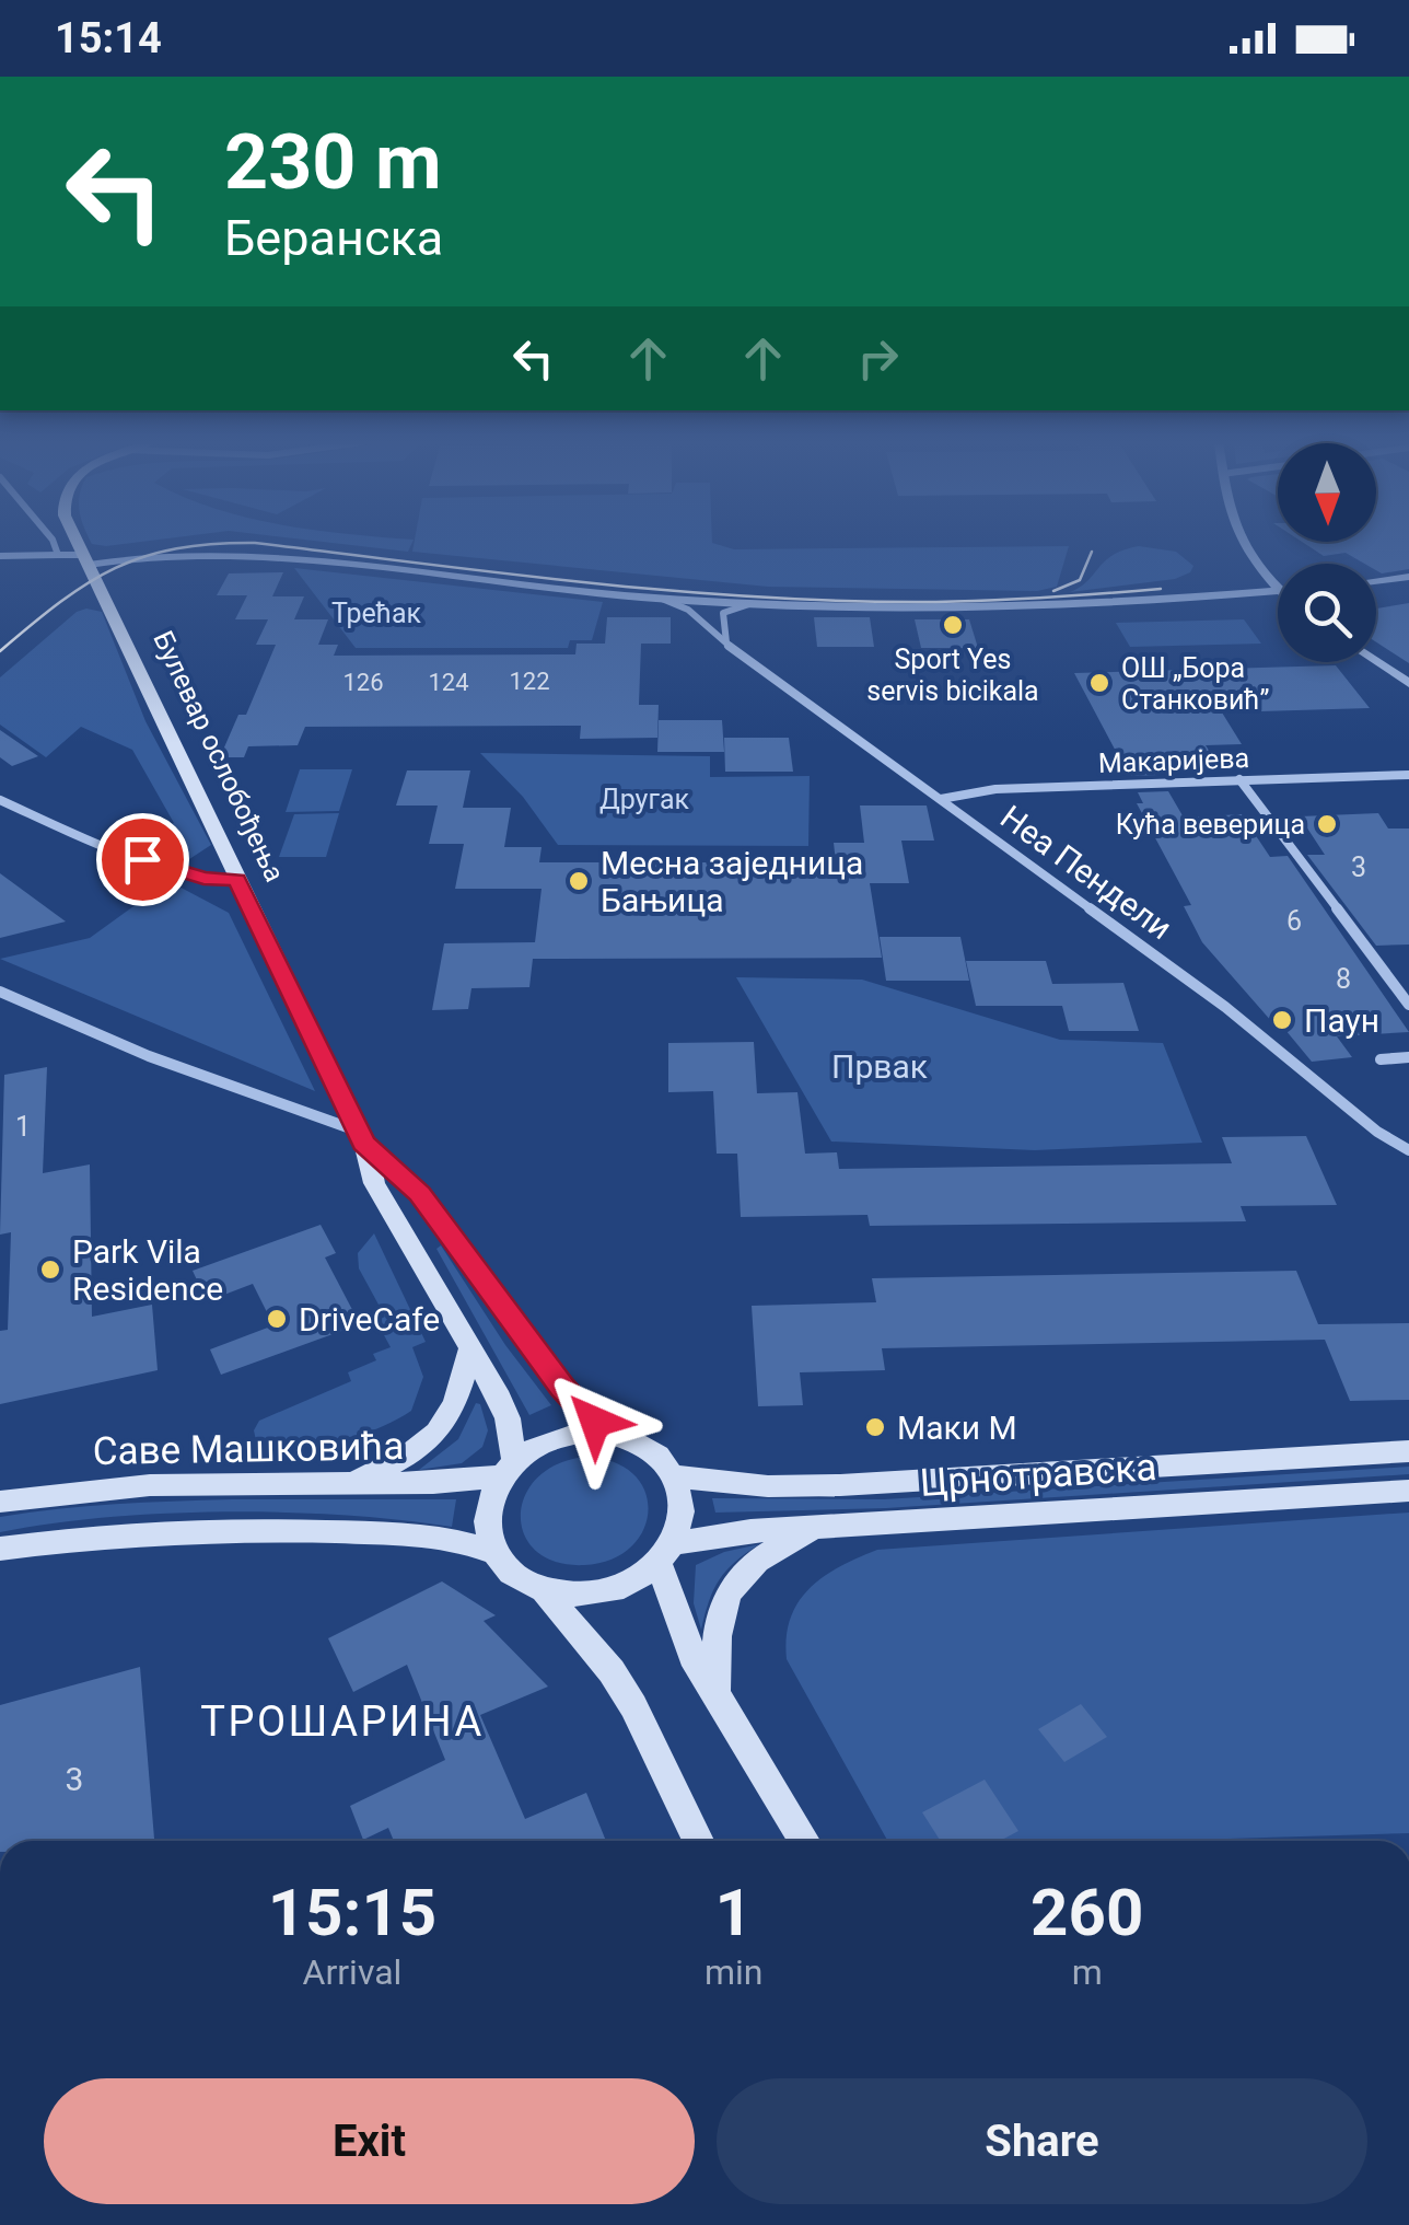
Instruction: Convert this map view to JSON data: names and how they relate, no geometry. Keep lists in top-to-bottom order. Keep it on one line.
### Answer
{"streets":{"main road":["Булевар ослобођења","Саве Машковића","Црнотравска"],"street":["Макаријева","Неа Пендели"]},"crossings":[["Булевар ослобођења","Саве Машковића"],["Булевар ослобођења","Црнотравска"],["Макаријева","Неа Пендели"],["Саве Машковића","Црнотравска"]],"districts":["ТРОШАРИНА"],"parks":["Трећак","Другак","Првак"],"places":["Sport Yes servis bicikala","ОШ „Бора Станковић”","Кућа веверица","Месна заједница Бањица","Паун","Park Vila Residence","DriveCafe","Маки М"],"house_numbers":["122","126","124","3","6","8","1","3"],"north":"bottom","page":{"status":"15:14","turn":["230 m","Беранска"],"eta":["15:15","Arrival","1","min","260","m"],"buttons":["Exit","Share"]}}
